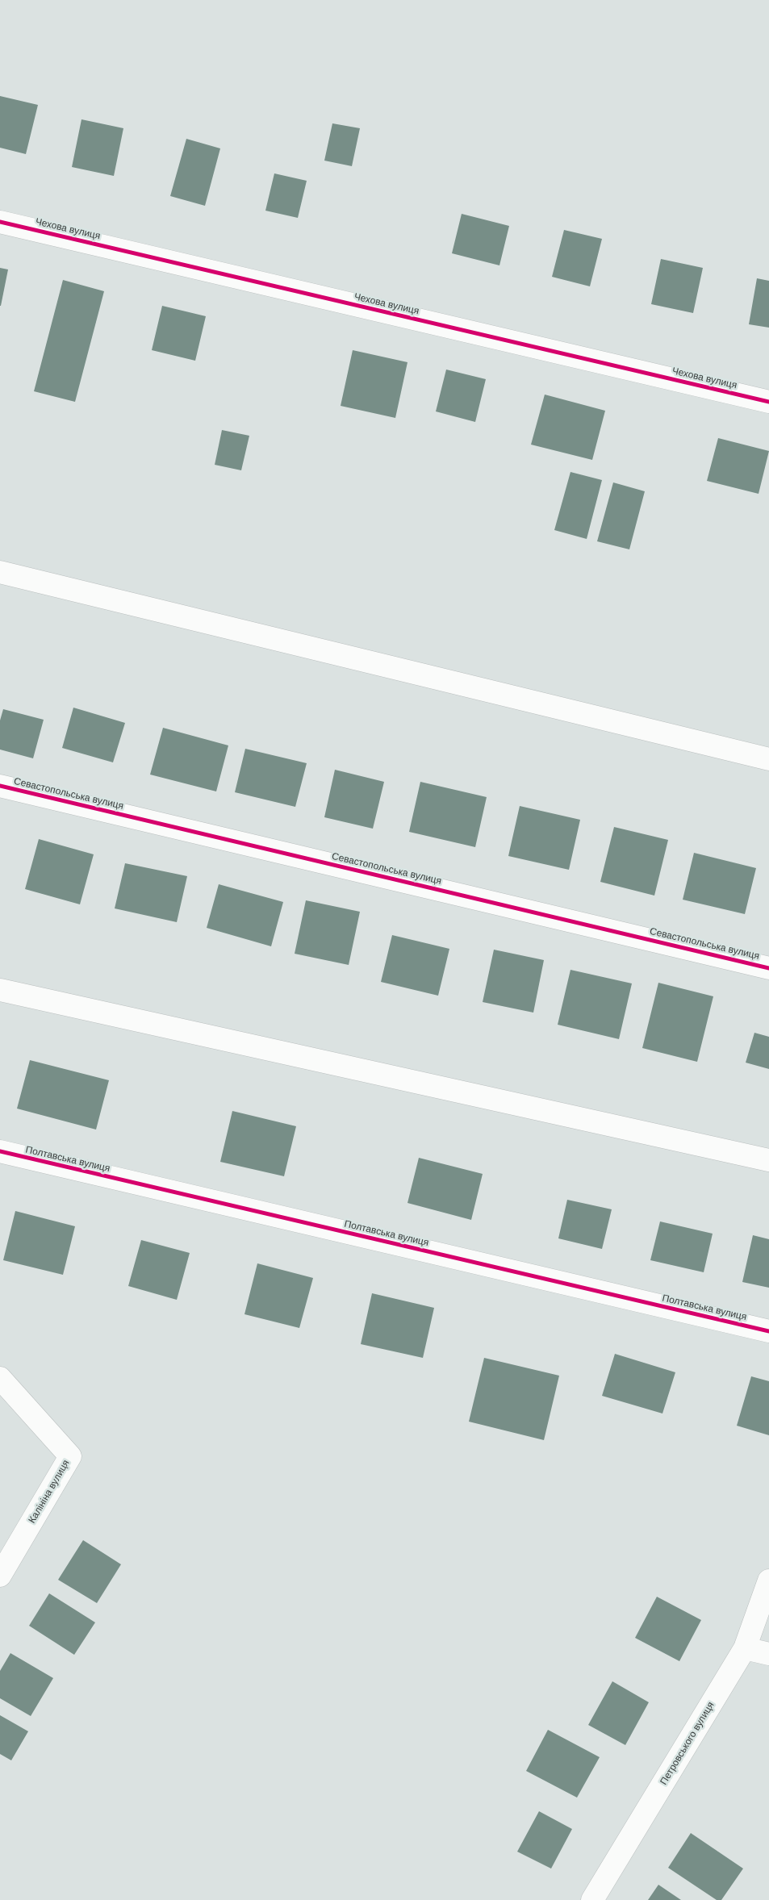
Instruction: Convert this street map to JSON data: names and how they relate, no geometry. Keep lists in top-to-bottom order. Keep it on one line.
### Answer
{"streets":{"street":["Чехова вулиця","Севастопольська вулиця","Полтавська вулиця","Калініна вулиця","Петровського вулиця"]}}
